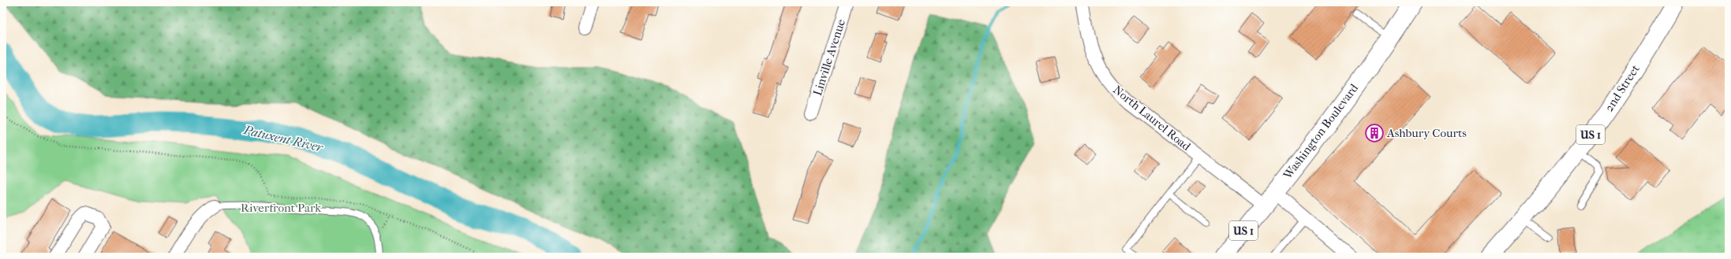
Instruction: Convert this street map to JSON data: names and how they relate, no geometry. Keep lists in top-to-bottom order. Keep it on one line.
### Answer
{"streets":{"main road":["2nd Street","Washington Boulevard","US 1"],"street":["Linville Avenue","North Laurel Road"]},"crossings":[["North Laurel Road","Washington Boulevard"]],"water":["Patuxent River"],"parks":["Riverfront Park"],"places":{"building":["Ashbury Courts"]}}
